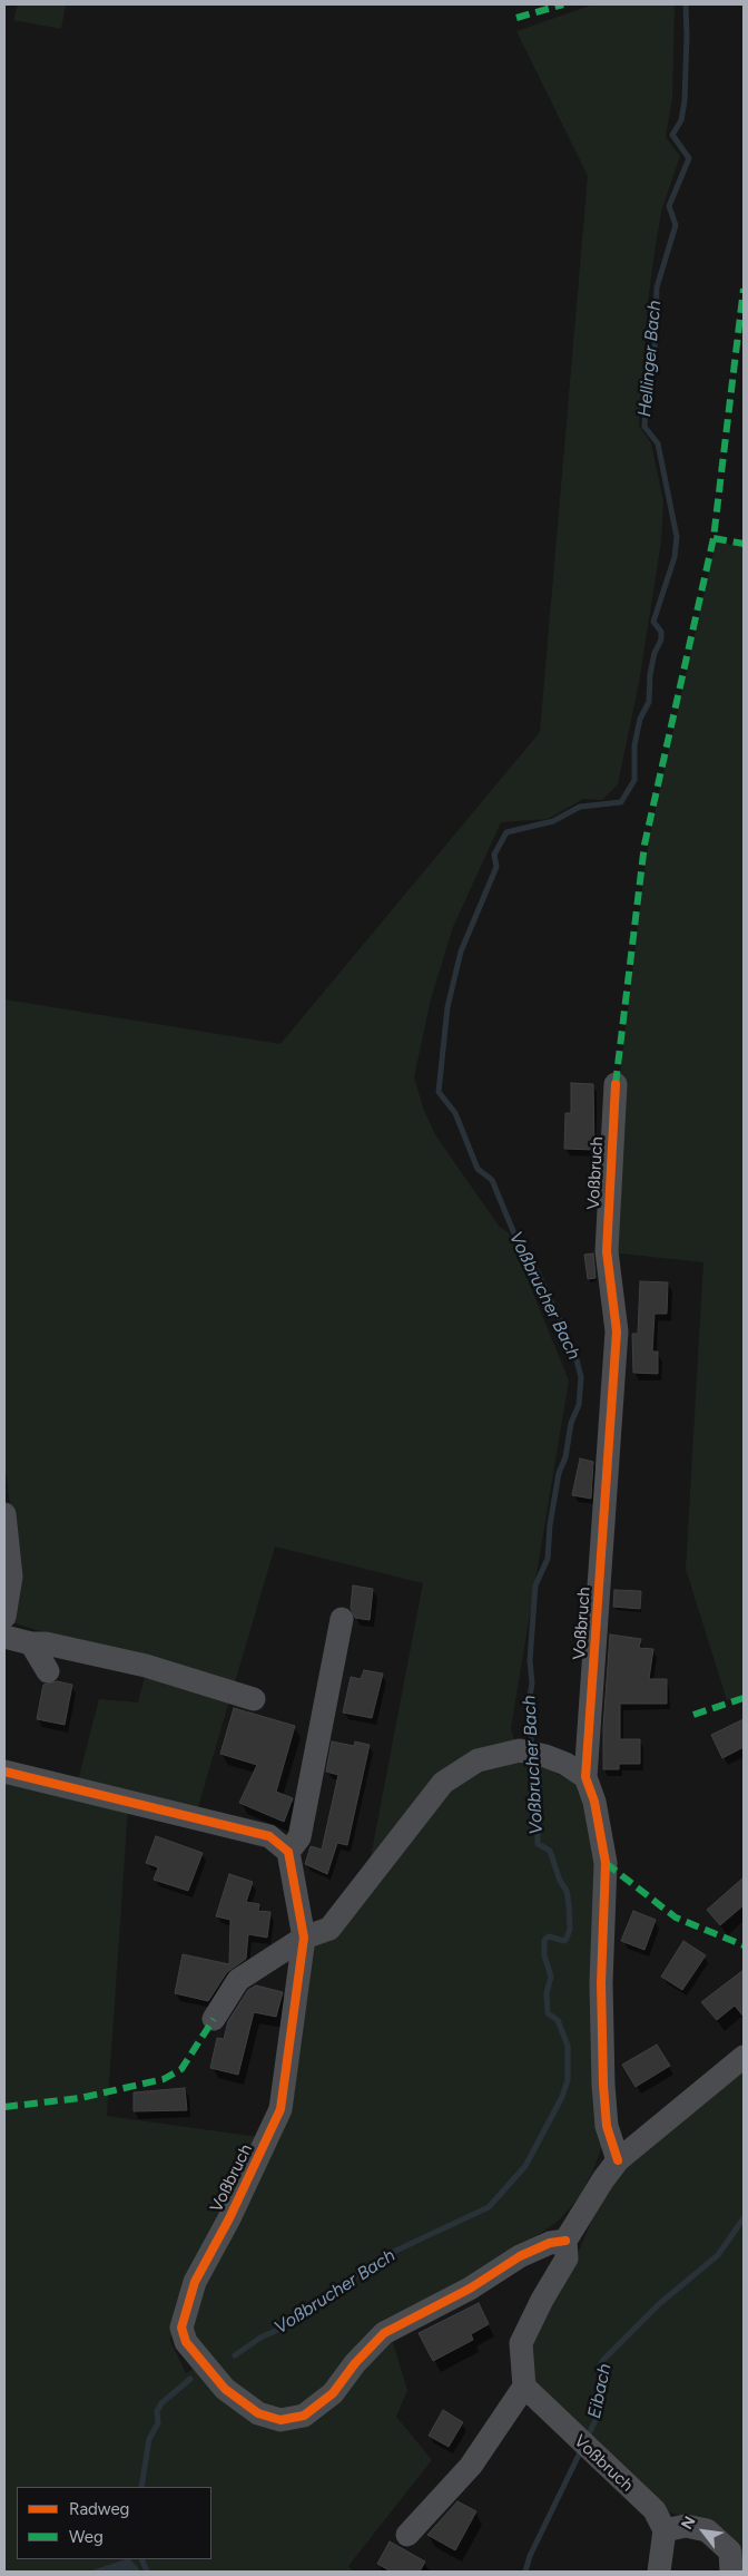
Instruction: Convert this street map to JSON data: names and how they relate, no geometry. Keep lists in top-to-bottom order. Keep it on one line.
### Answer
{"streets":{"street":["Voßbruch"]},"water":["Hellinger Bach","Voßbrucher Bach","Eibach"],"legend":["Radweg","Weg"],"north":"top left"}
